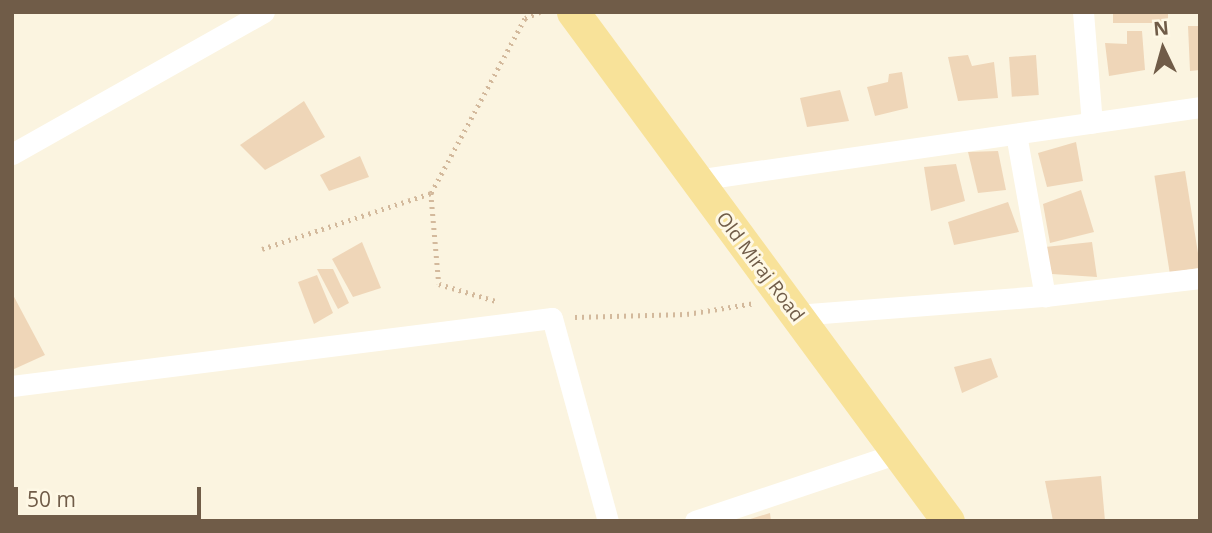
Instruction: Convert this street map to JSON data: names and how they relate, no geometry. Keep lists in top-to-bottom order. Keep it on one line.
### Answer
{"streets":{"main road":["Old Miraj Road"]},"scale_bar":"50 m","north":"top"}
